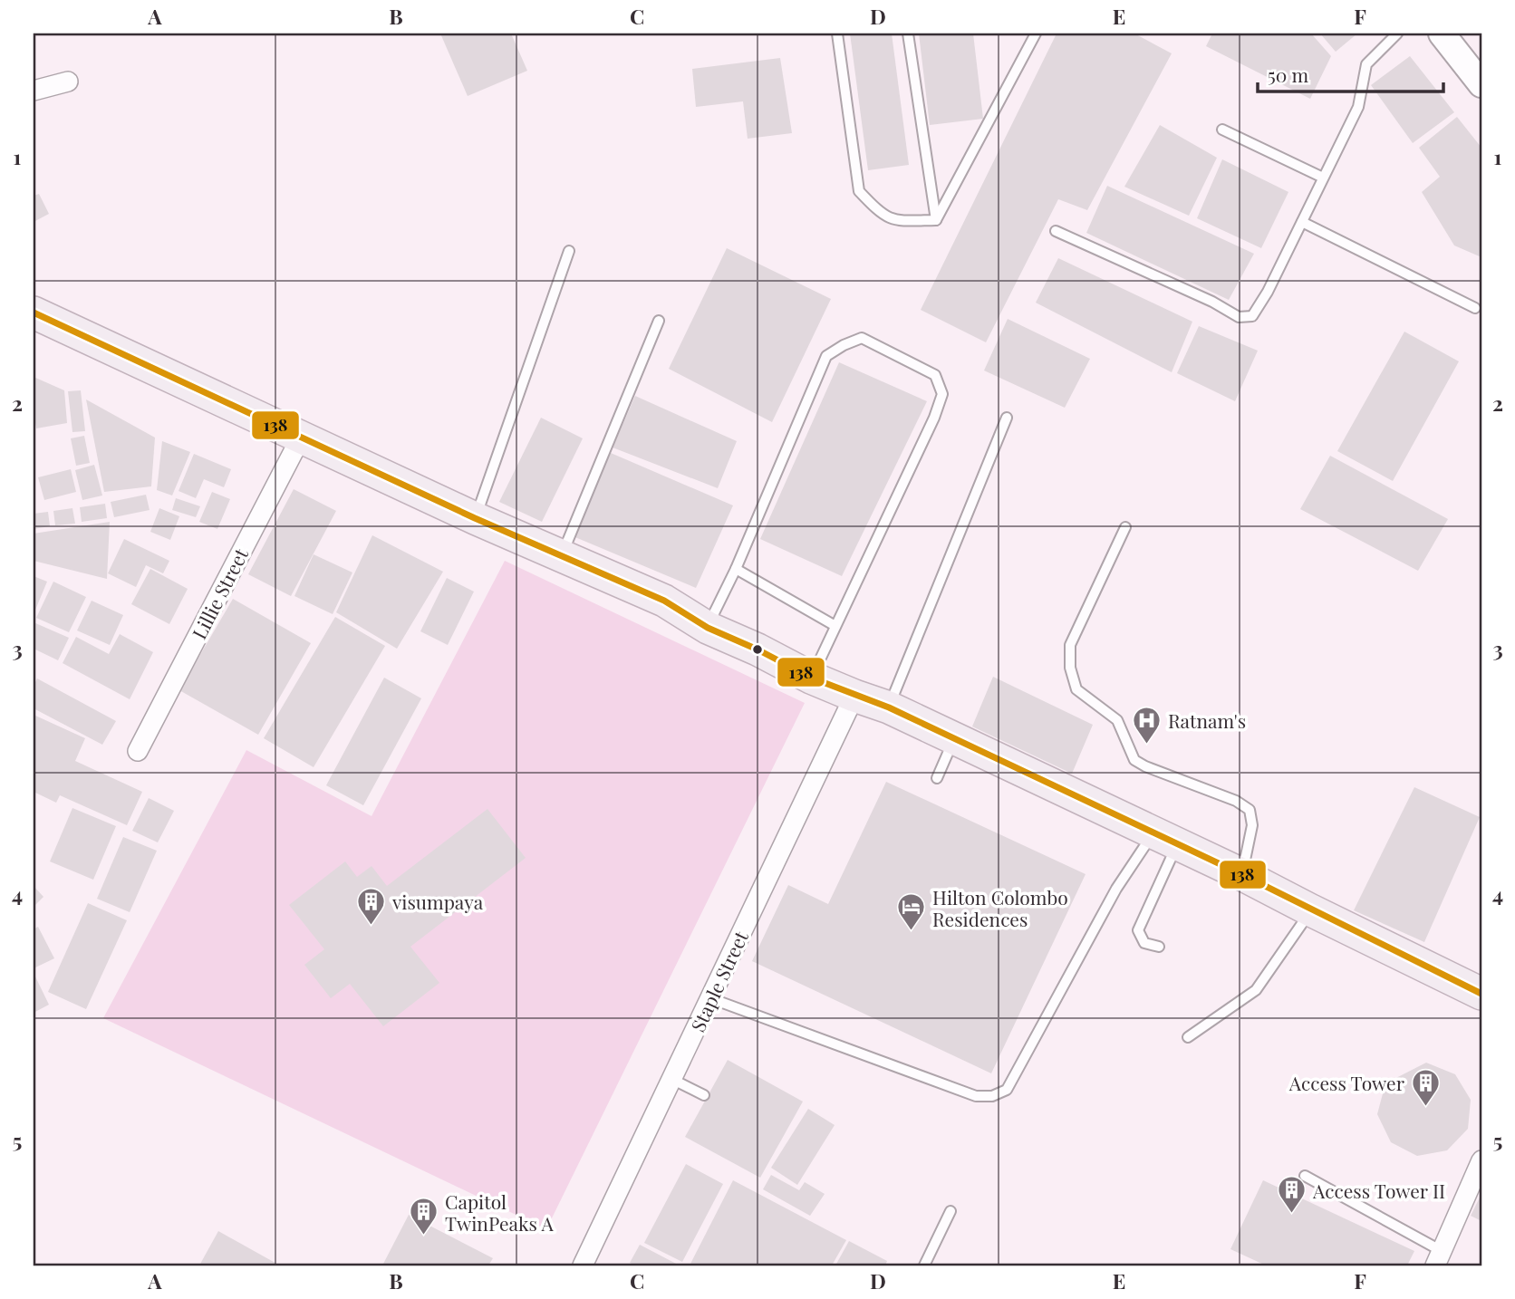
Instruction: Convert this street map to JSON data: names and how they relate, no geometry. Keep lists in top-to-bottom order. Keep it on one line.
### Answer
{"streets":{"street":["Lillie Street","Staple Street"]},"places":{"hospital":["Ratnam's"],"building":["visumpaya","Access Tower","Access Tower II","Capitol TwinPeaks A"],"hotel":["Hilton Colombo Residences"]},"lines":["transit line 138"],"scale_bar":"50 m","grid":{"columns":["A","B","C","D","E","F"],"rows":["1","2","3","4","5"]}}
